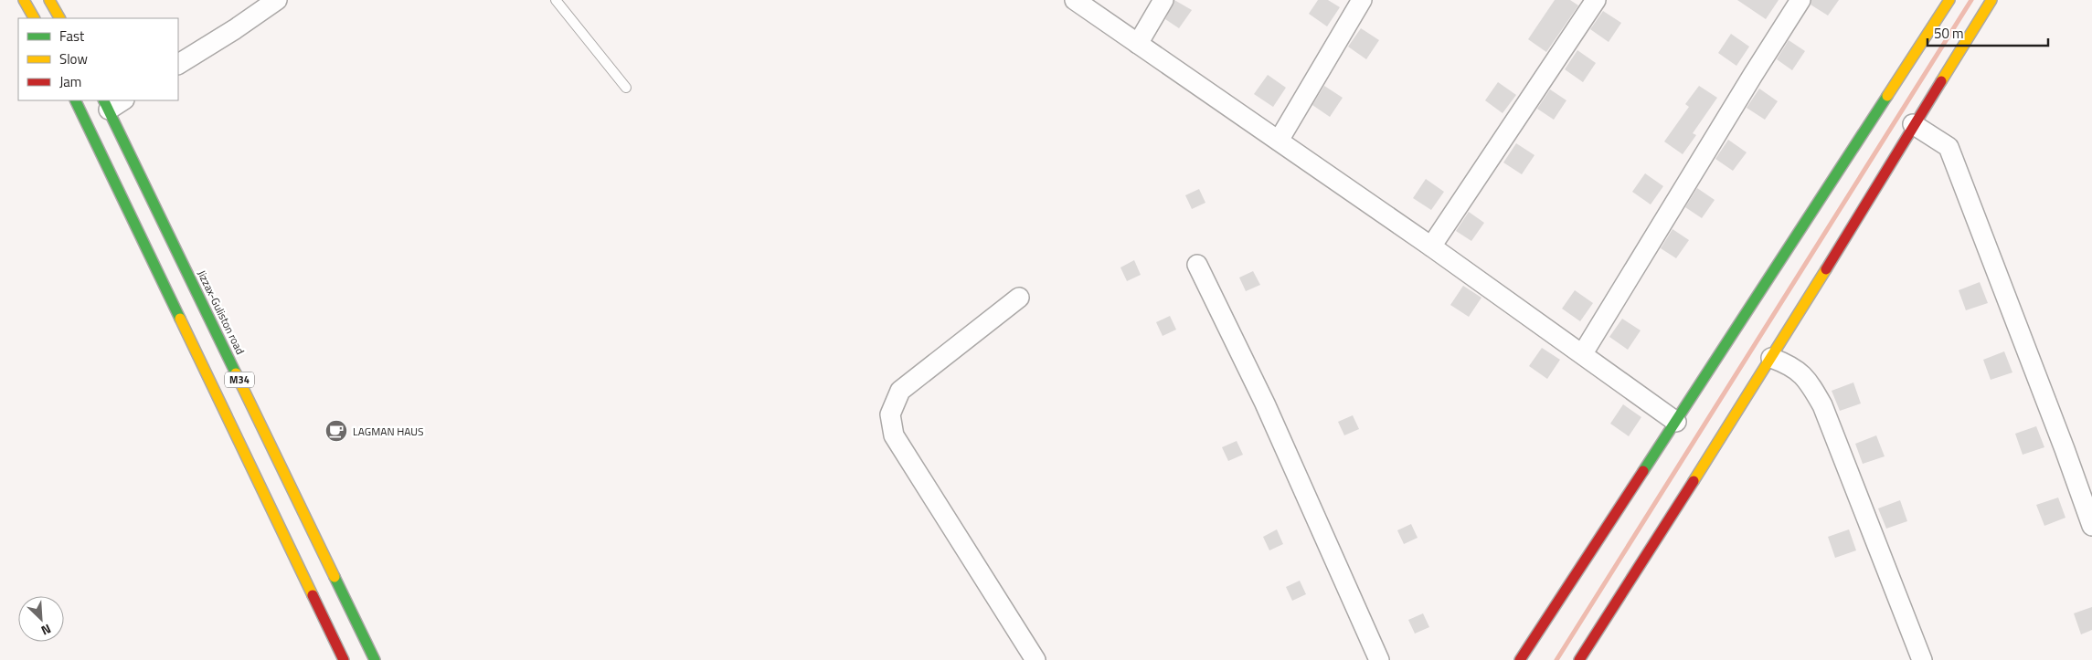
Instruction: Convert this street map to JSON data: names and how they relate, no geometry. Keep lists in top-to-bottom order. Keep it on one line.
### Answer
{"streets":{"main road":["Jizzax-Guliston road","M34"]},"places":{"cafe":["LAGMAN HAUS"]},"legend":["Fast","Slow","Jam"],"scale_bar":"50 m","north":"bottom right"}
